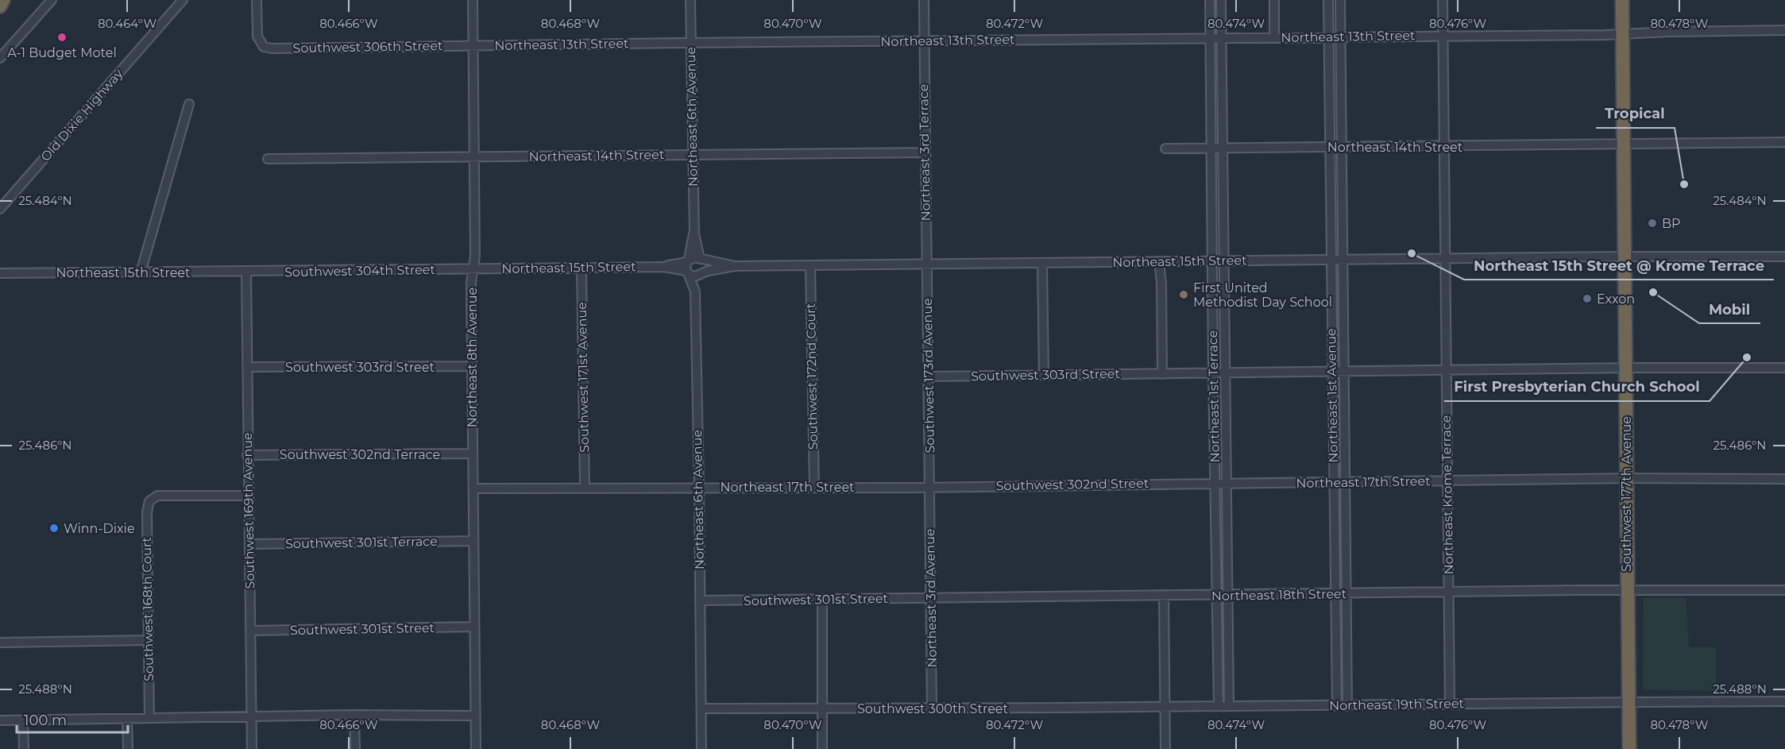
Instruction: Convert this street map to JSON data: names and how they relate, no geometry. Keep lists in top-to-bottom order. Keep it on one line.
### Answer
{"streets":{"highway":["Southwest 177th Avenue"],"street":["Northeast 13th Street","Southwest 306th Street","Old Dixie Highway","Northeast 6th Avenue","Northeast 14th Street","Northeast 3rd Terrace","Northeast 15th Street","Southwest 304th Street","Northeast 8th Avenue","Southwest 303rd Street","Southwest 173rd Avenue","Southwest 172nd Court","Southwest 171st Avenue","Northeast 1st Avenue","Northeast 1st Terrace","Southwest 302nd Terrace","Northeast 17th Street","Southwest 302nd Street","Northeast Krome Terrace","Southwest 169th Avenue","Southwest 301st Terrace","Northeast 18th Street","Northeast 3rd Avenue","Southwest 301st Street","Southwest 168th Court","Northeast 19th Street","Southwest 300th Street"]},"crossings":[["Northeast 13th Street","Southwest 306th Street"],["Northeast 13th Street","Northeast 6th Avenue"],["Northeast 13th Street","Northeast 3rd Terrace"],["Northeast 13th Street","Northeast 8th Avenue"],["Northeast 13th Street","Northeast 1st Avenue"],["Northeast 13th Street","Northeast 1st Terrace"],["Northeast 13th Street","Southwest 177th Avenue"],["Northeast 13th Street","Northeast Krome Terrace"],["Southwest 306th Street","Northeast 8th Avenue"],["Northeast 6th Avenue","Northeast 14th Street"],["Northeast 6th Avenue","Northeast 15th Street"],["Northeast 6th Avenue","Northeast 17th Street"],["Northeast 6th Avenue","Southwest 301st Street"],["Northeast 6th Avenue","Southwest 300th Street"],["Northeast 14th Street","Northeast 3rd Terrace"],["Northeast 14th Street","Northeast 8th Avenue"],["Northeast 14th Street","Northeast 1st Avenue"],["Northeast 14th Street","Northeast 1st Terrace"],["Northeast 14th Street","Southwest 177th Avenue"],["Northeast 14th Street","Northeast Krome Terrace"],["Northeast 3rd Terrace","Northeast 15th Street"],["Northeast 3rd Terrace","Southwest 173rd Avenue"],["Northeast 15th Street","Southwest 304th Street"],["Northeast 15th Street","Northeast 8th Avenue"],["Northeast 15th Street","Southwest 173rd Avenue"],["Northeast 15th Street","Southwest 172nd Court"],["Northeast 15th Street","Southwest 171st Avenue"],["Northeast 15th Street","Northeast 1st Avenue"],["Northeast 15th Street","Northeast 1st Terrace"],["Northeast 15th Street","Southwest 177th Avenue"],["Northeast 15th Street","Northeast Krome Terrace"],["Northeast 15th Street","Southwest 169th Avenue"],["Southwest 304th Street","Northeast 8th Avenue"],["Southwest 304th Street","Southwest 169th Avenue"],["Northeast 8th Avenue","Southwest 303rd Street"],["Northeast 8th Avenue","Southwest 302nd Terrace"],["Northeast 8th Avenue","Northeast 17th Street"],["Northeast 8th Avenue","Southwest 301st Terrace"],["Northeast 8th Avenue","Southwest 301st Street"],["Southwest 303rd Street","Southwest 173rd Avenue"],["Southwest 303rd Street","Northeast 1st Avenue"],["Southwest 303rd Street","Northeast 1st Terrace"],["Southwest 303rd Street","Southwest 177th Avenue"],["Southwest 303rd Street","Northeast Krome Terrace"],["Southwest 303rd Street","Southwest 169th Avenue"],["Southwest 173rd Avenue","Northeast 17th Street"],["Southwest 173rd Avenue","Southwest 302nd Street"],["Southwest 173rd Avenue","Northeast 3rd Avenue"],["Southwest 172nd Court","Northeast 17th Street"],["Southwest 171st Avenue","Northeast 17th Street"],["Northeast 1st Avenue","Northeast 17th Street"],["Northeast 1st Avenue","Northeast 18th Street"],["Northeast 1st Avenue","Northeast 19th Street"],["Northeast 1st Terrace","Northeast 17th Street"],["Northeast 1st Terrace","Southwest 302nd Street"],["Northeast 1st Terrace","Northeast 18th Street"],["Northeast 1st Terrace","Northeast 19th Street"],["Southwest 302nd Terrace","Southwest 169th Avenue"],["Northeast 17th Street","Southwest 302nd Street"],["Northeast 17th Street","Southwest 177th Avenue"],["Northeast 17th Street","Northeast Krome Terrace"],["Northeast 17th Street","Northeast 3rd Avenue"],["Southwest 302nd Street","Northeast 3rd Avenue"],["Southwest 177th Avenue","Northeast 18th Street"],["Southwest 177th Avenue","Northeast 19th Street"],["Northeast Krome Terrace","Northeast 18th Street"],["Northeast Krome Terrace","Northeast 19th Street"],["Southwest 169th Avenue","Southwest 301st Terrace"],["Southwest 169th Avenue","Southwest 301st Street"],["Southwest 169th Avenue","Southwest 168th Court"],["Northeast 18th Street","Northeast 3rd Avenue"],["Northeast 18th Street","Southwest 301st Street"],["Northeast 3rd Avenue","Southwest 301st Street"],["Northeast 3rd Avenue","Southwest 300th Street"],["Northeast 19th Street","Southwest 300th Street"]],"places":["A-1 Budget Motel","Tropical","BP","Northeast 15th Street @ Krome Terrace","Mobil","First United Methodist Day School","Exxon","First Presbyterian Church School","Winn-Dixie"],"scale_bar":"100 m","coordinates":["80.464°W","80.466°W","80.468°W","80.470°W","80.472°W","80.474°W","80.476°W","80.478°W","25.484°N","25.486°N","25.488°N"]}
